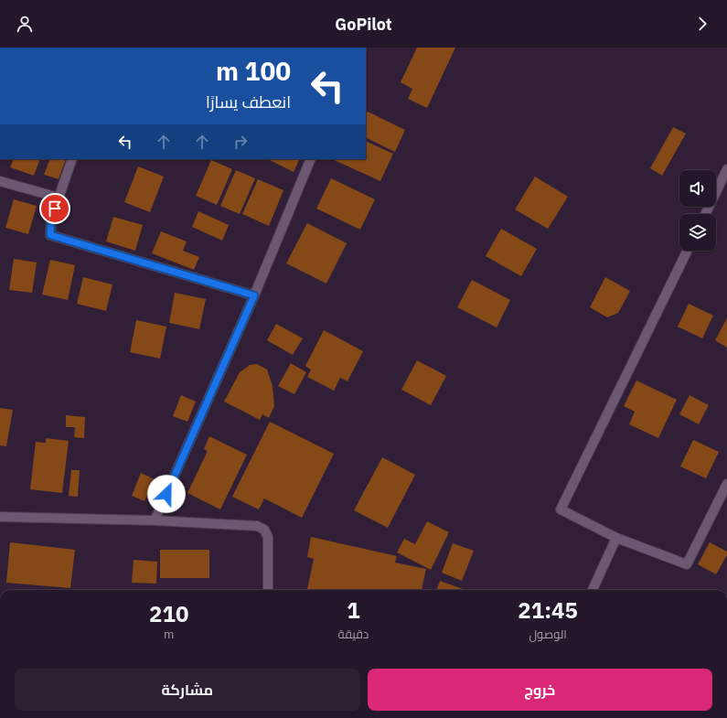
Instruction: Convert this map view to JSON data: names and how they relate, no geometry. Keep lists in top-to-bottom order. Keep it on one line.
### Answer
{"page":{"header":"GoPilot","turn":["100 m","انعطف يسارًا"],"eta":["21:45","الوصول","1","دقيقة","210","m"],"buttons":["خروج","مشاركة"]}}
